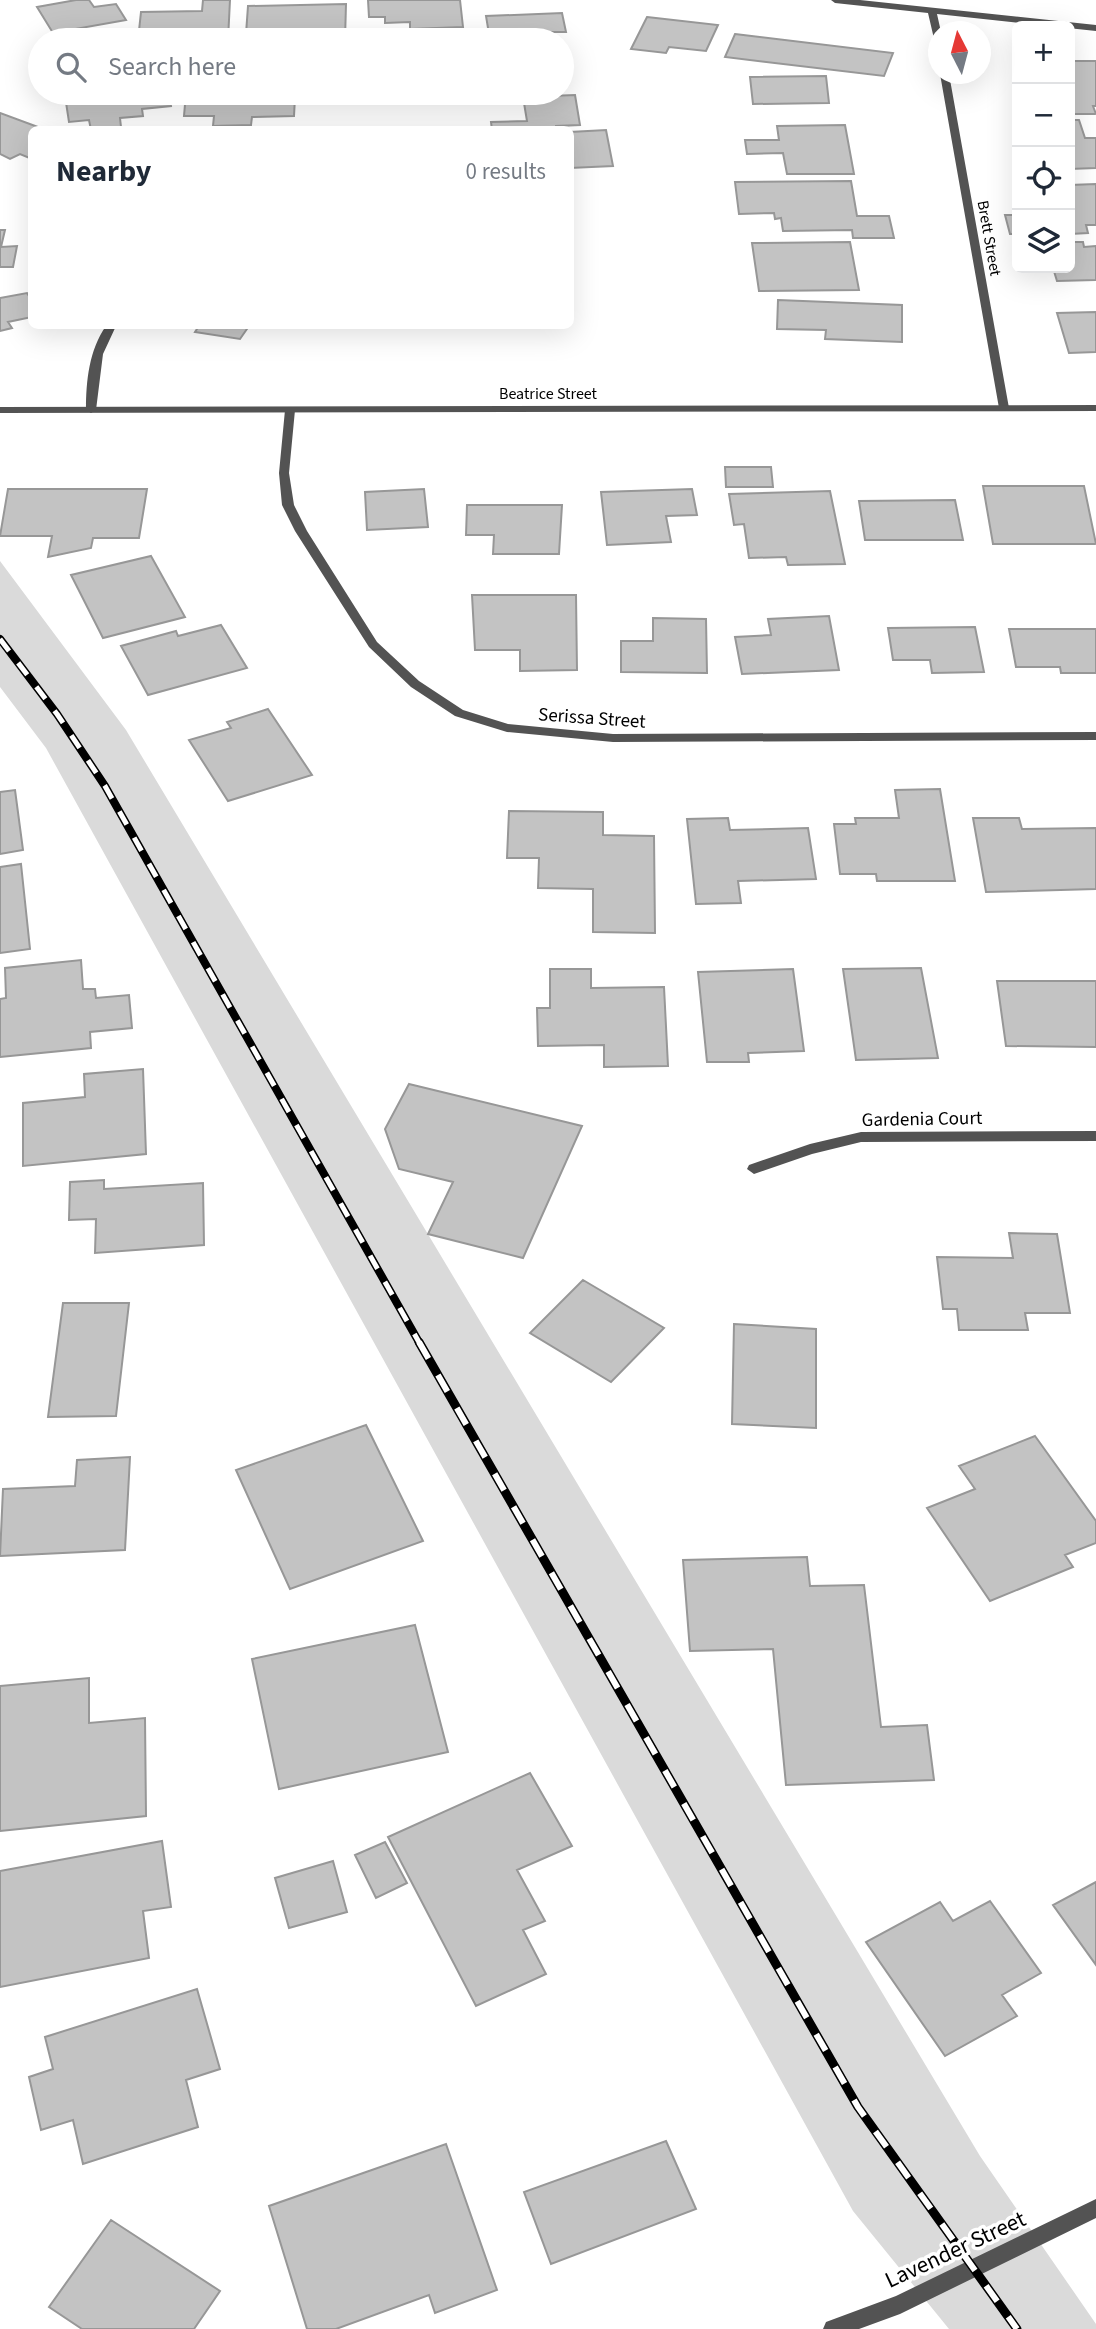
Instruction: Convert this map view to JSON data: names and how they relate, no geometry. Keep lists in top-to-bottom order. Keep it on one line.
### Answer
{"streets":{"street":["Brett Street","Beatrice Street","Serissa Street","Gardenia Court","Lavender Street"]},"crossings":[["Brett Street","Beatrice Street"],["Beatrice Street","Serissa Street"]],"north":"top","page":{"map_buttons":["+","−"],"search":"Search here","heading":["Nearby","0 results"]}}
